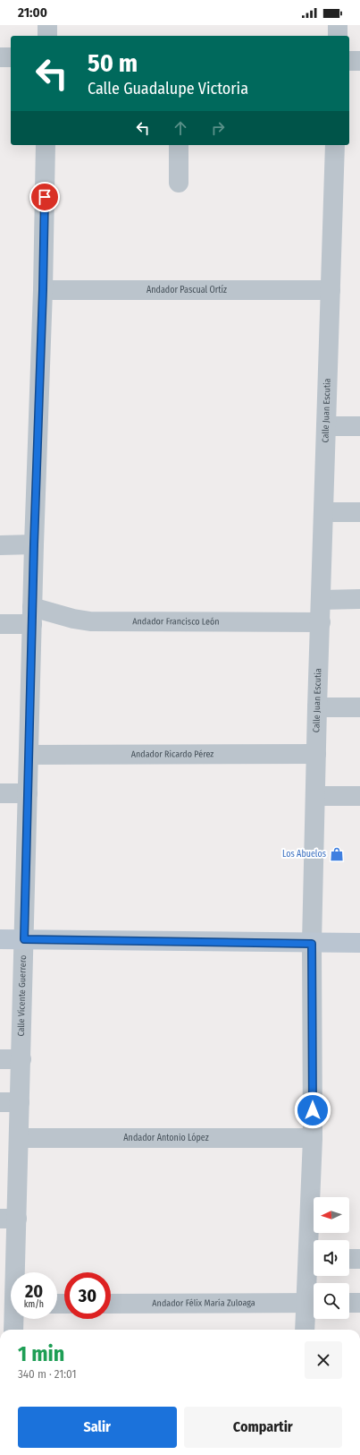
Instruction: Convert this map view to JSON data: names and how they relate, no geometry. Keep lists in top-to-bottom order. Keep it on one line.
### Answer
{"streets":{"street":["Andador Pascual Ortíz","Calle Juan Escutia","Andador Francisco León","Andador Ricardo Pérez","Calle Vicente Guerrero","Andador Antonio López","Andador Félix María Zuloaga"]},"crossings":[["Andador Pascual Ortíz","Calle Juan Escutia"],["Andador Pascual Ortíz","Calle Vicente Guerrero"],["Calle Juan Escutia","Andador Francisco León"],["Calle Juan Escutia","Andador Ricardo Pérez"],["Calle Juan Escutia","Andador Antonio López"],["Calle Juan Escutia","Andador Félix María Zuloaga"],["Andador Francisco León","Calle Vicente Guerrero"],["Andador Ricardo Pérez","Calle Vicente Guerrero"],["Calle Vicente Guerrero","Andador Antonio López"]],"places":{"shop":["Los Abuelos"]},"north":"left","page":{"status":"21:00","turn":["50 m","Calle Guadalupe Victoria"],"speed":"20 km/h","limit":"30","heading":["1 min","340 m · 21:01"],"buttons":["Salir","Compartir"]}}
